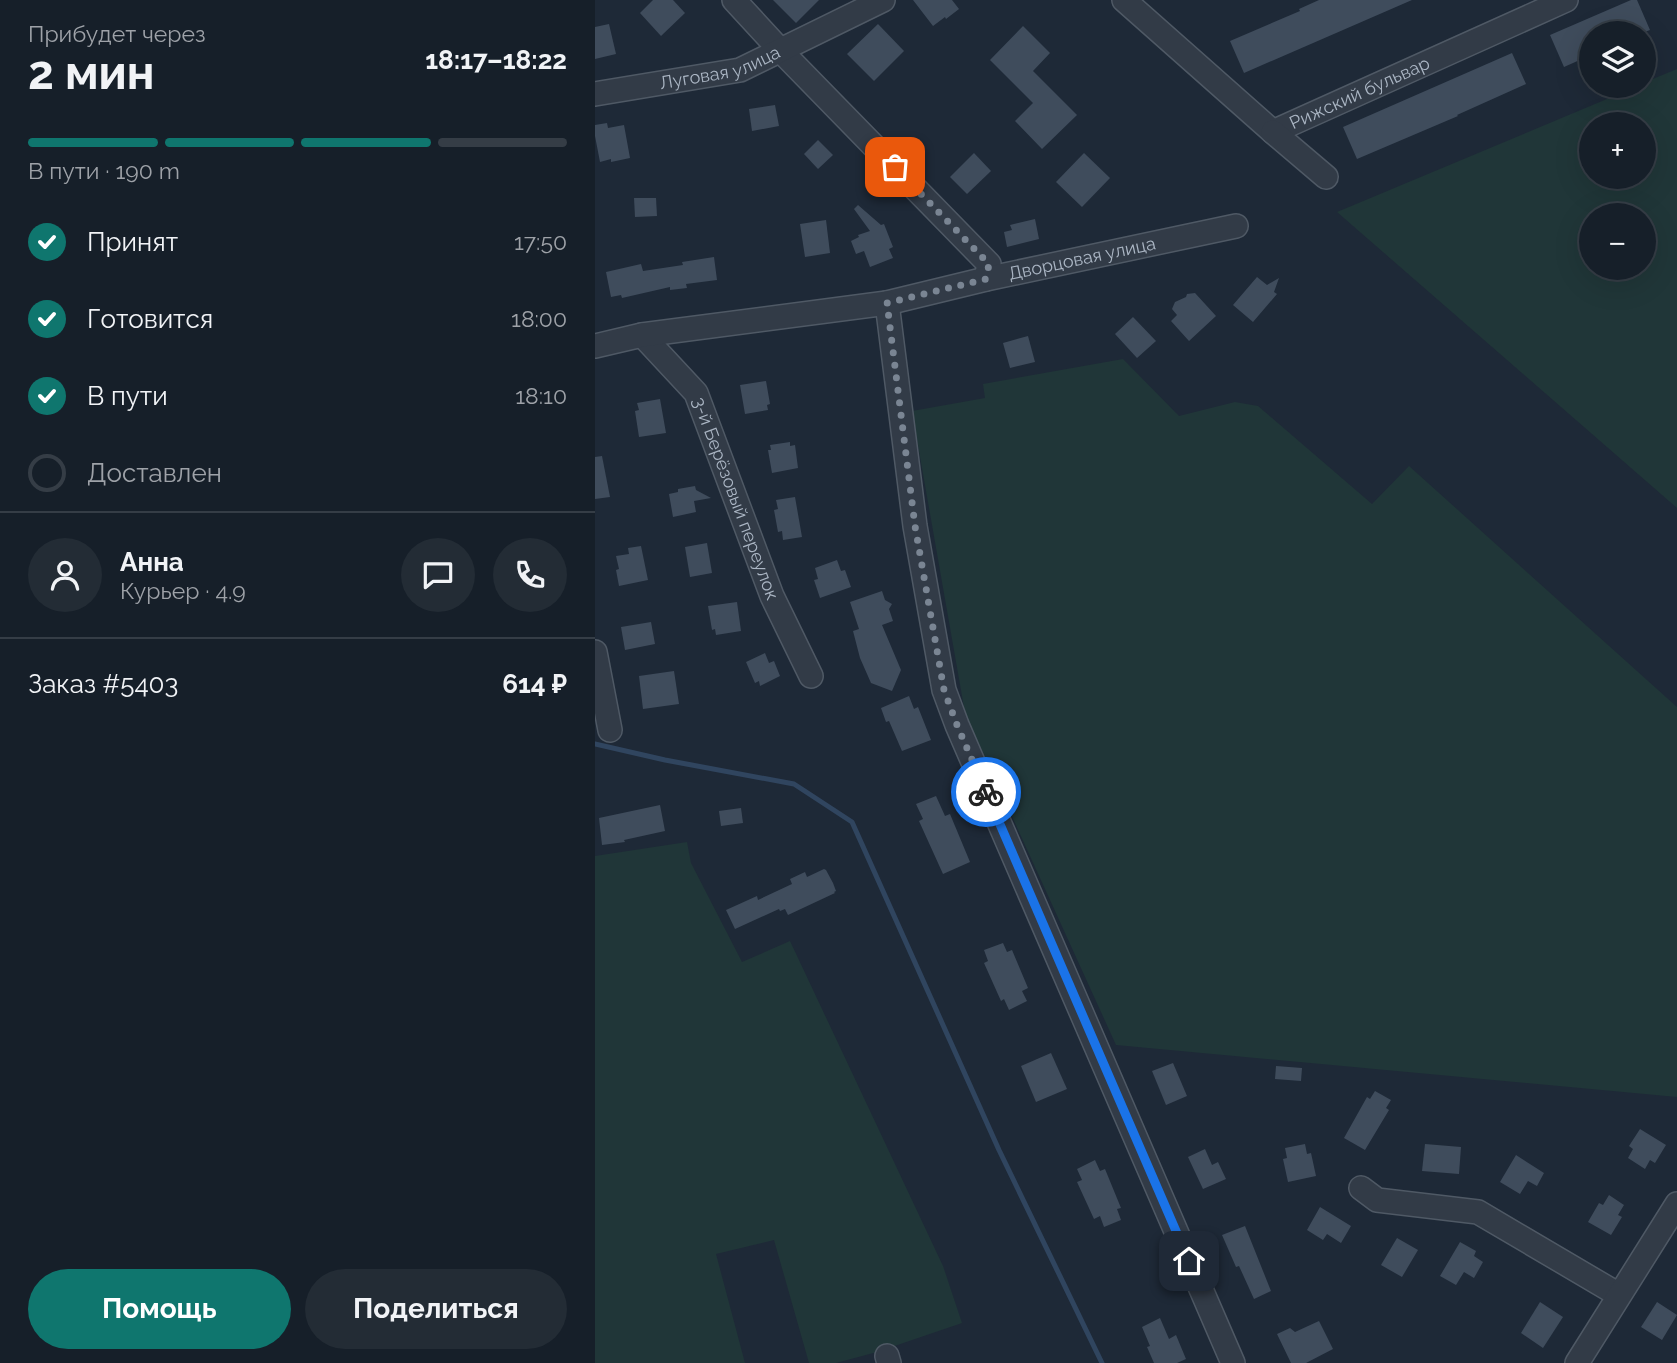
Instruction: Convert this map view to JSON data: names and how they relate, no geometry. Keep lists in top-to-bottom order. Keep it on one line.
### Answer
{"streets":{"street":["Луговая улица","Рижский бульвар","Дворцовая улица","3-й Берёзовый переулок"]},"crossings":[["Луговая улица","Дворцовая улица"],["Дворцовая улица","3-й Берёзовый переулок"]],"page":{"heading":["2 мин","Прибудет через","18:17–18:22"],"panel":["Анна","Курьер · 4.9","Заказ #5403","614 ₽"],"map_buttons":["+","−"],"bar":"В пути · 190 m","list":[["Принят","17:50"],["Готовится","18:00"],["В пути","18:10"],"Доставлен"],"buttons":["Помощь","Поделиться"]}}
